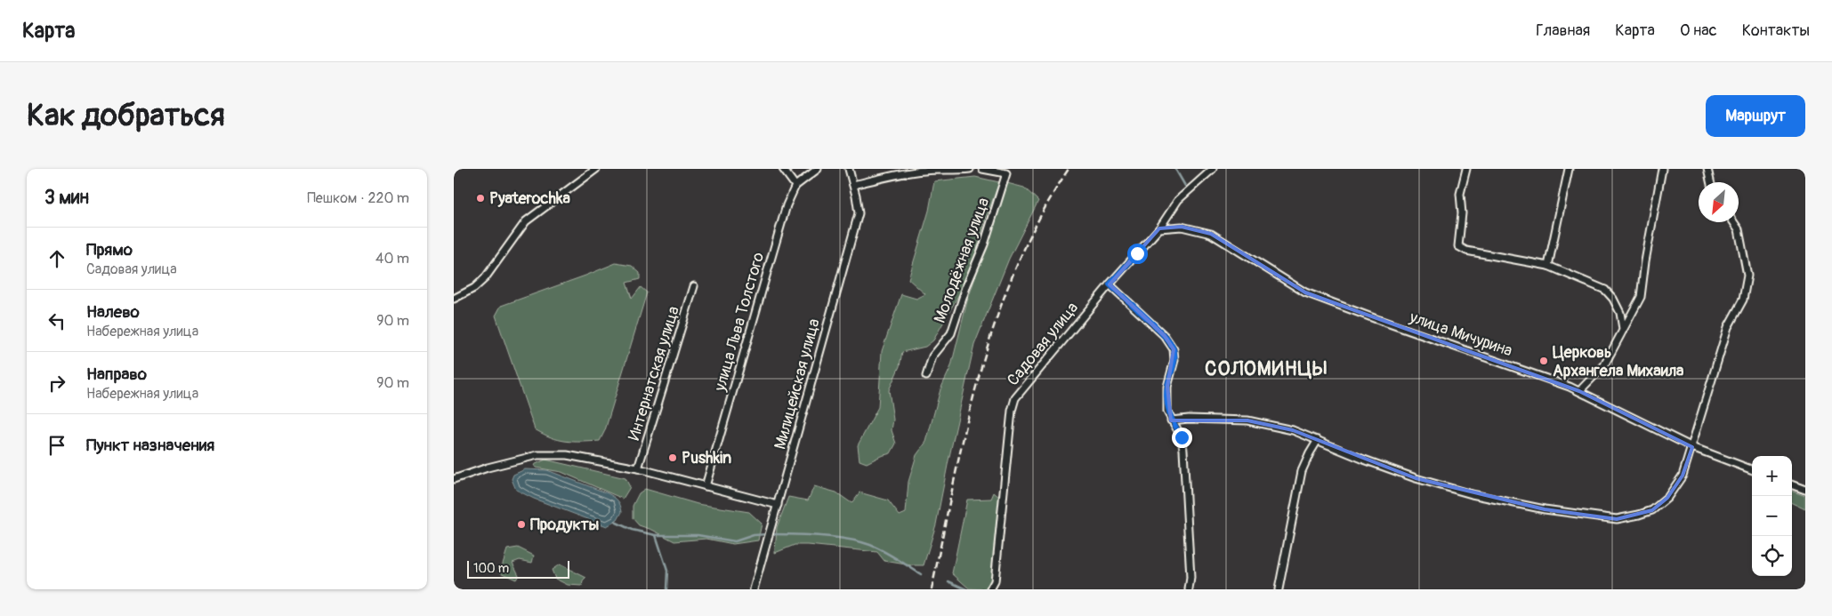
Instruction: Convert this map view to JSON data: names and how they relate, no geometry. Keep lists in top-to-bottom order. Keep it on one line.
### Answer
{"streets":{"street":["Молодёжная улица","улица Льва Толстого","улица Мичурина","Садовая улица","Интернатская улица","Милицейская улица"]},"crossings":[["улица Мичурина","Садовая улица"]],"districts":["СОЛОМИНЦЫ"],"places":["Pyaterochka","Церковь Архангела Михаила","Pushkin","Продукты"],"scale_bar":"100 m","north":"bottom left","page":{"header":"Карта","nav":["Главная","Карта","О нас","Контакты"],"buttons":"Маршрут","title":"Как добраться","heading":["3 мин","Пешком · 220 m"],"list":[["Прямо","Садовая улица","40 m"],["Налево","Набережная улица","90 m"],["Направо","Набережная улица","90 m"],"Пункт назначения"],"map_buttons":["+","−"],"scale":"100 m"}}
